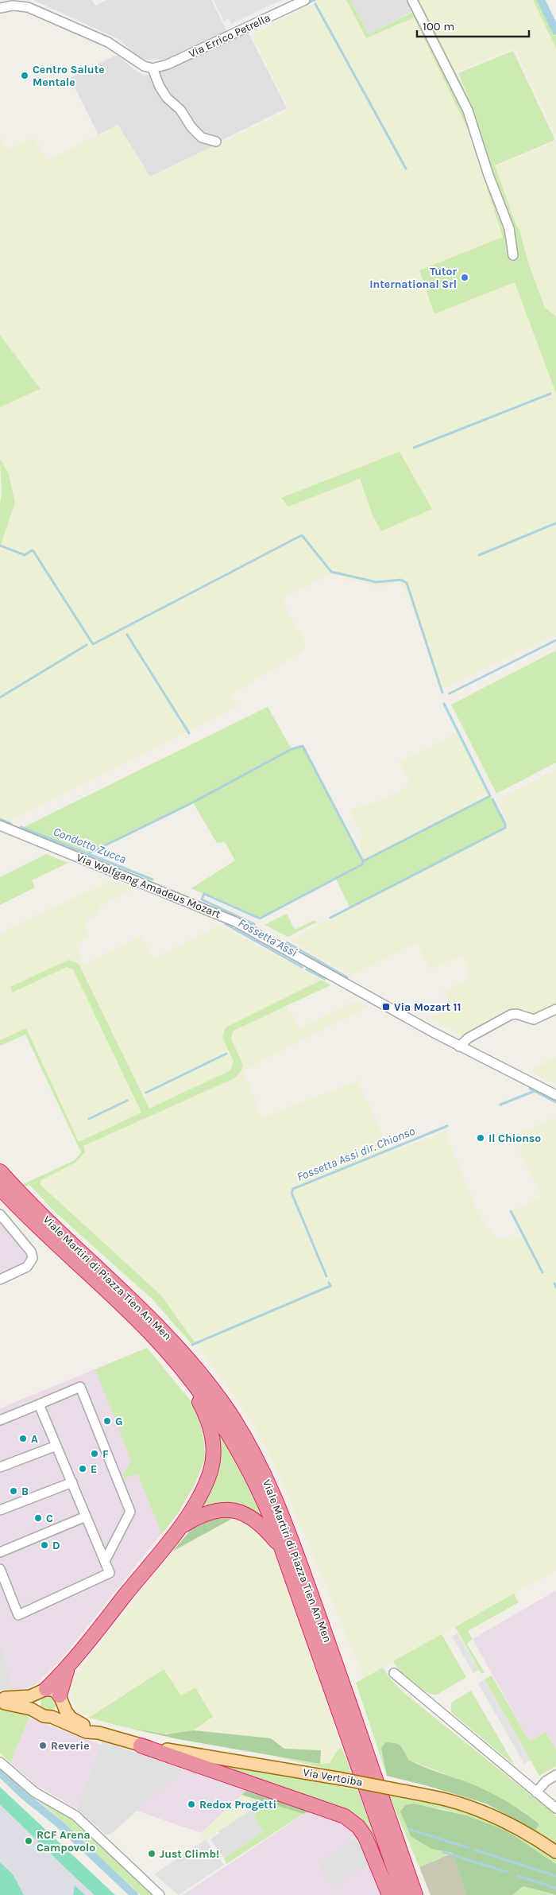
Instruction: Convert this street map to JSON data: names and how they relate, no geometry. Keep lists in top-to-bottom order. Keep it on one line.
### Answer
{"streets":{"highway":["Viale Martiri di Piazza Tien An Men"],"main road":["Via Vertoiba"],"street":["Via Errico Petrella","Via Wolfgang Amadeus Mozart"]},"water":["Condotto Zucca","Fossetta Assi","Fossetta Assi dir. Chionso"],"places":{"other":["Centro Salute Mentale","Tutor International Srl","Il Chionso","G","A","F","E","B","C","D","Reverie","Redox Progetti","RCF Arena Campovolo","Just Climb!"],"transit":["Via Mozart 11"]},"scale_bar":"100 m"}
